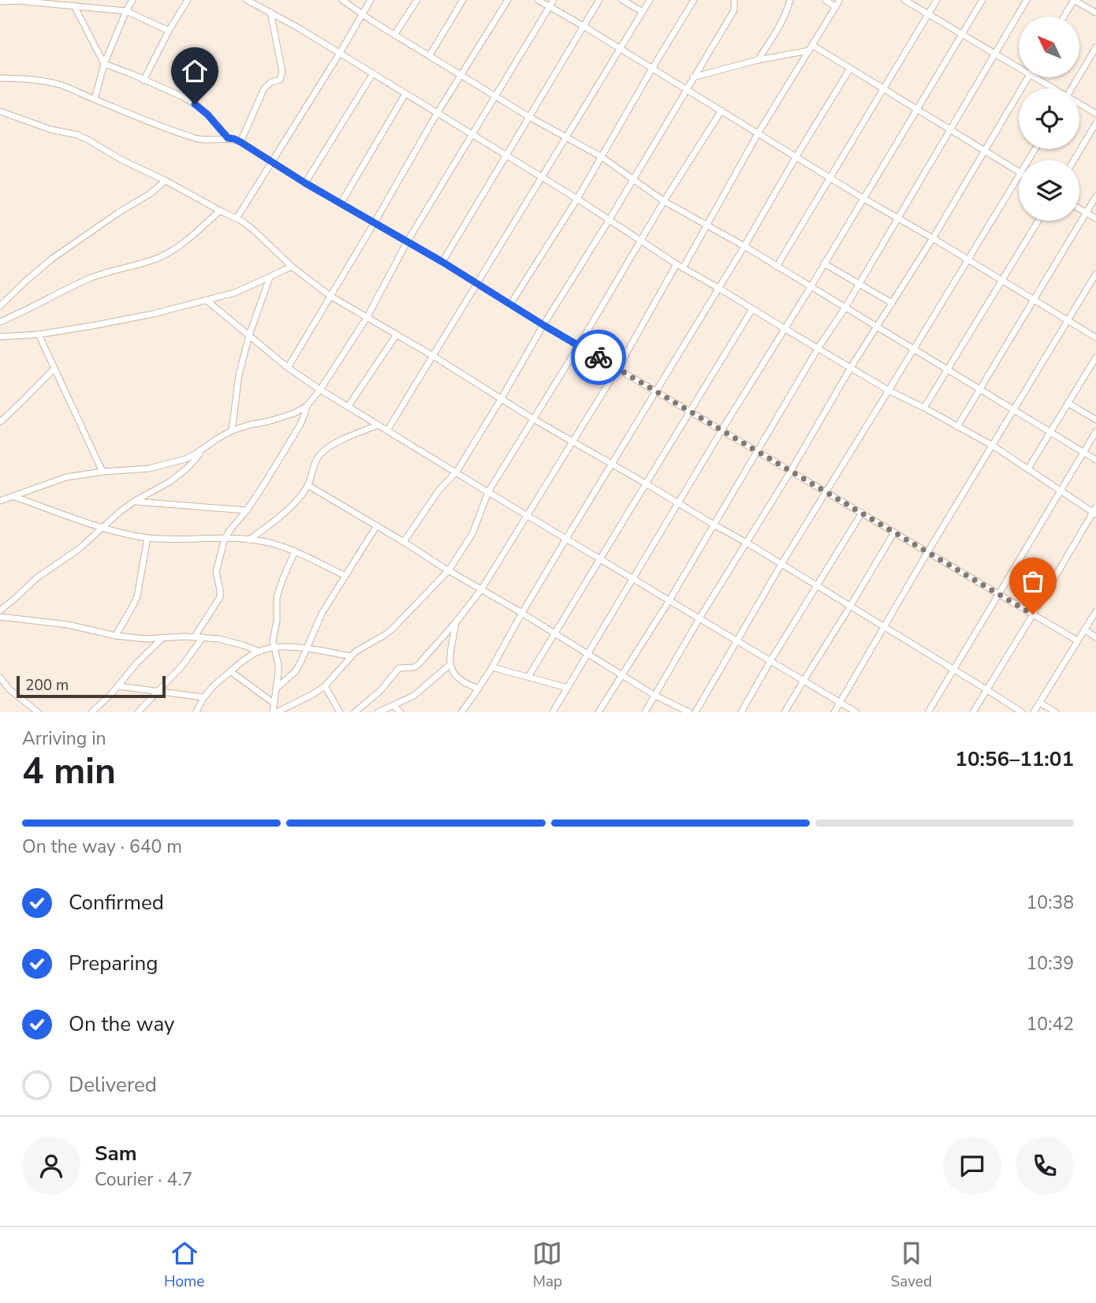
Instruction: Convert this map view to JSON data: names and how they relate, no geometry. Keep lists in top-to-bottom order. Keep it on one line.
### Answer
{"scale_bar":"200 m","north":"top left","page":{"scale":"200 m","heading":["4 min","Arriving in","10:56–11:01"],"panel":["Sam","Courier · 4.7"],"bar":"On the way · 640 m","list":[["Confirmed","10:38"],["Preparing","10:39"],["On the way","10:42"],"Delivered"],"tabs":["Home","Map","Saved"]}}
